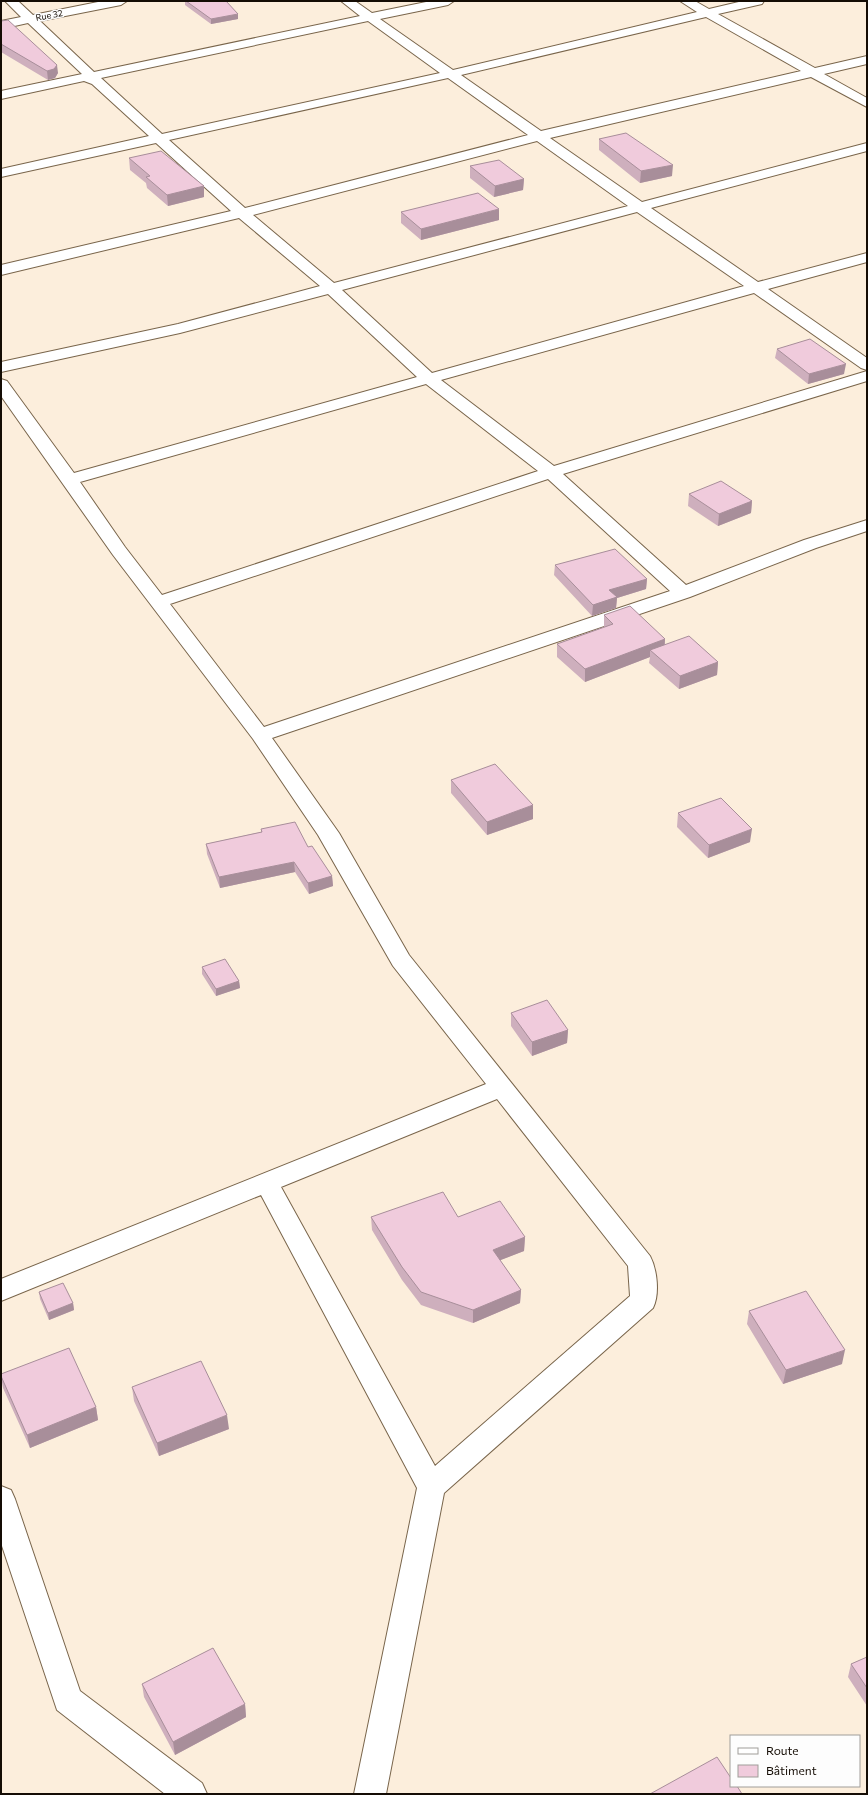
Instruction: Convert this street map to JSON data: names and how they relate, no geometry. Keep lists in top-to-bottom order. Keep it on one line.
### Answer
{"streets":{"street":["Rue 32"]},"legend":["Route","Bâtiment"]}
